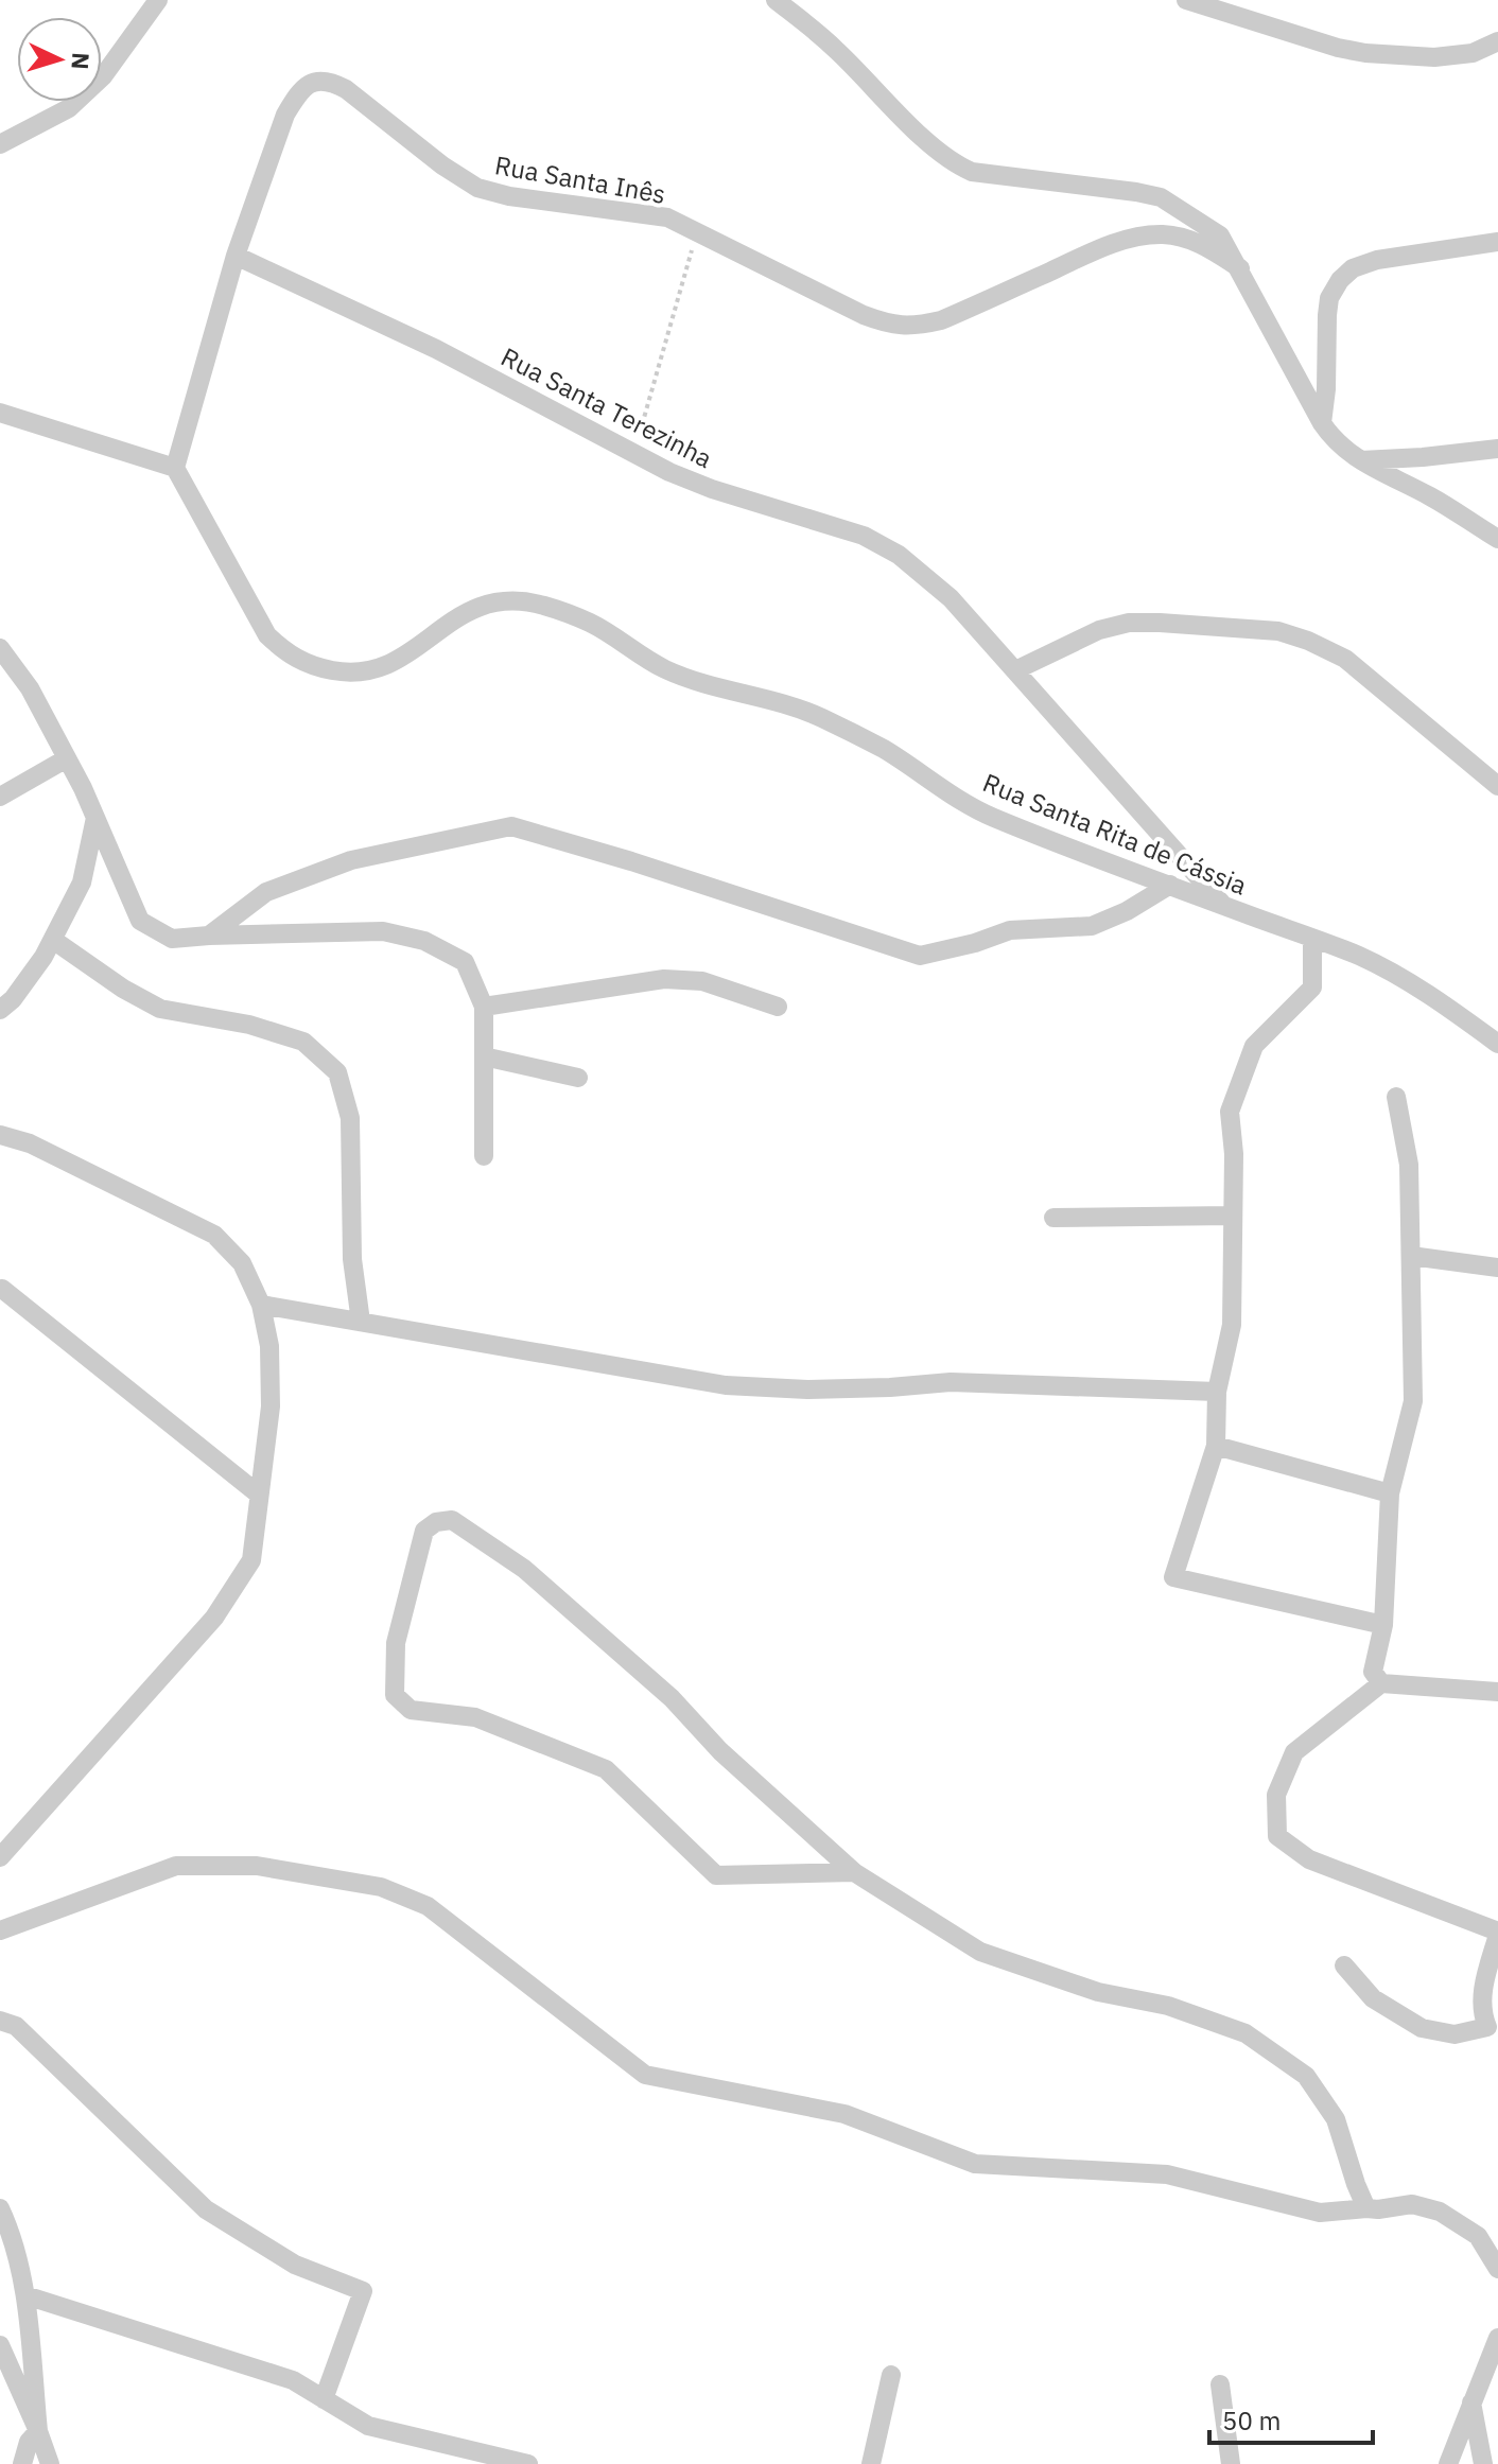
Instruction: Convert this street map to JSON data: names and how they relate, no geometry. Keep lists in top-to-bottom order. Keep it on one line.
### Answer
{"streets":{"street":["Rua Santa Inês","Rua Santa Terezinha","Rua Santa Rita de Cássia"]},"crossings":[["Rua Santa Inês","Rua Santa Terezinha"],["Rua Santa Inês","Rua Santa Rita de Cássia"],["Rua Santa Terezinha","Rua Santa Rita de Cássia"]],"scale_bar":"50 m","north":"right"}
